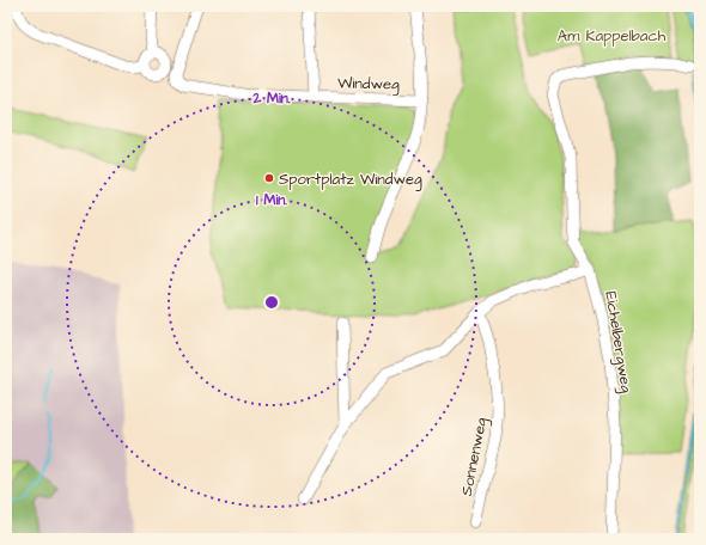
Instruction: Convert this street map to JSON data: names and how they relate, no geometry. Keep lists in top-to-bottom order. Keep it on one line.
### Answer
{"streets":{"street":["Windweg","Eichelbergweg","Sonnenweg"]},"parks":["Am Kappelbach"],"places":["Sportplatz Windweg"],"rings":["2 Min.","1 Min."]}
